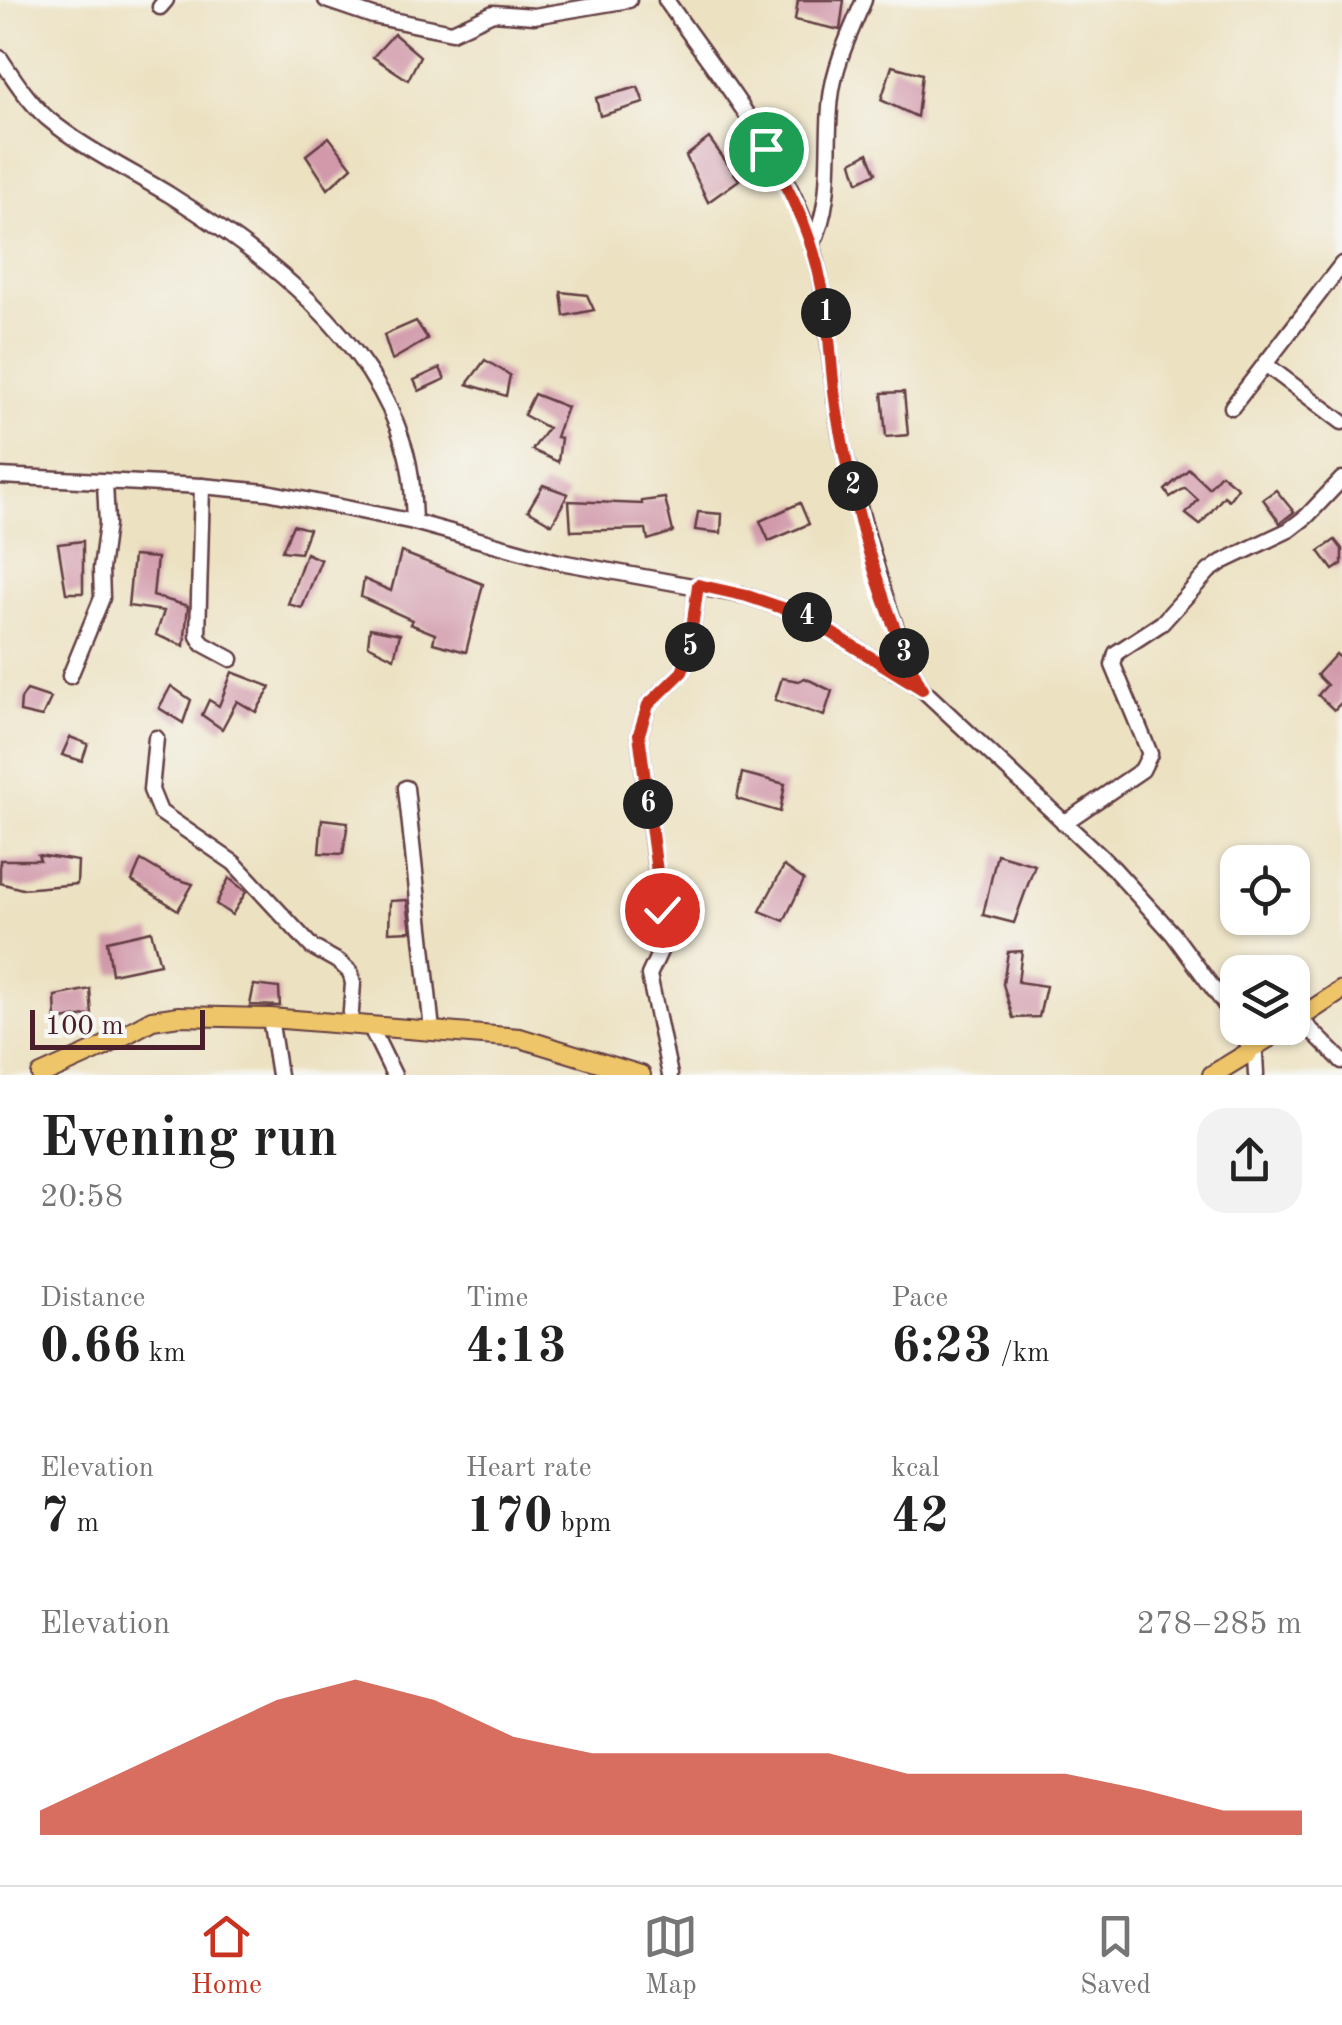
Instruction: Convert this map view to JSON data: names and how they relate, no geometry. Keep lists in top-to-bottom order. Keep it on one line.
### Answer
{"scale_bar":"100 m","page":{"pins":["1","2","4","5","3","6"],"scale":"100 m","heading":["Evening run","20:58"],"stats":[["Distance","0.66 km"],["Time","4:13"],["Pace","6:23 /km"],["Elevation","7 m"],["Heart rate","170 bpm"],["kcal","42"]],"chart":["Elevation","278–285 m"],"tabs":["Home","Map","Saved"]}}
